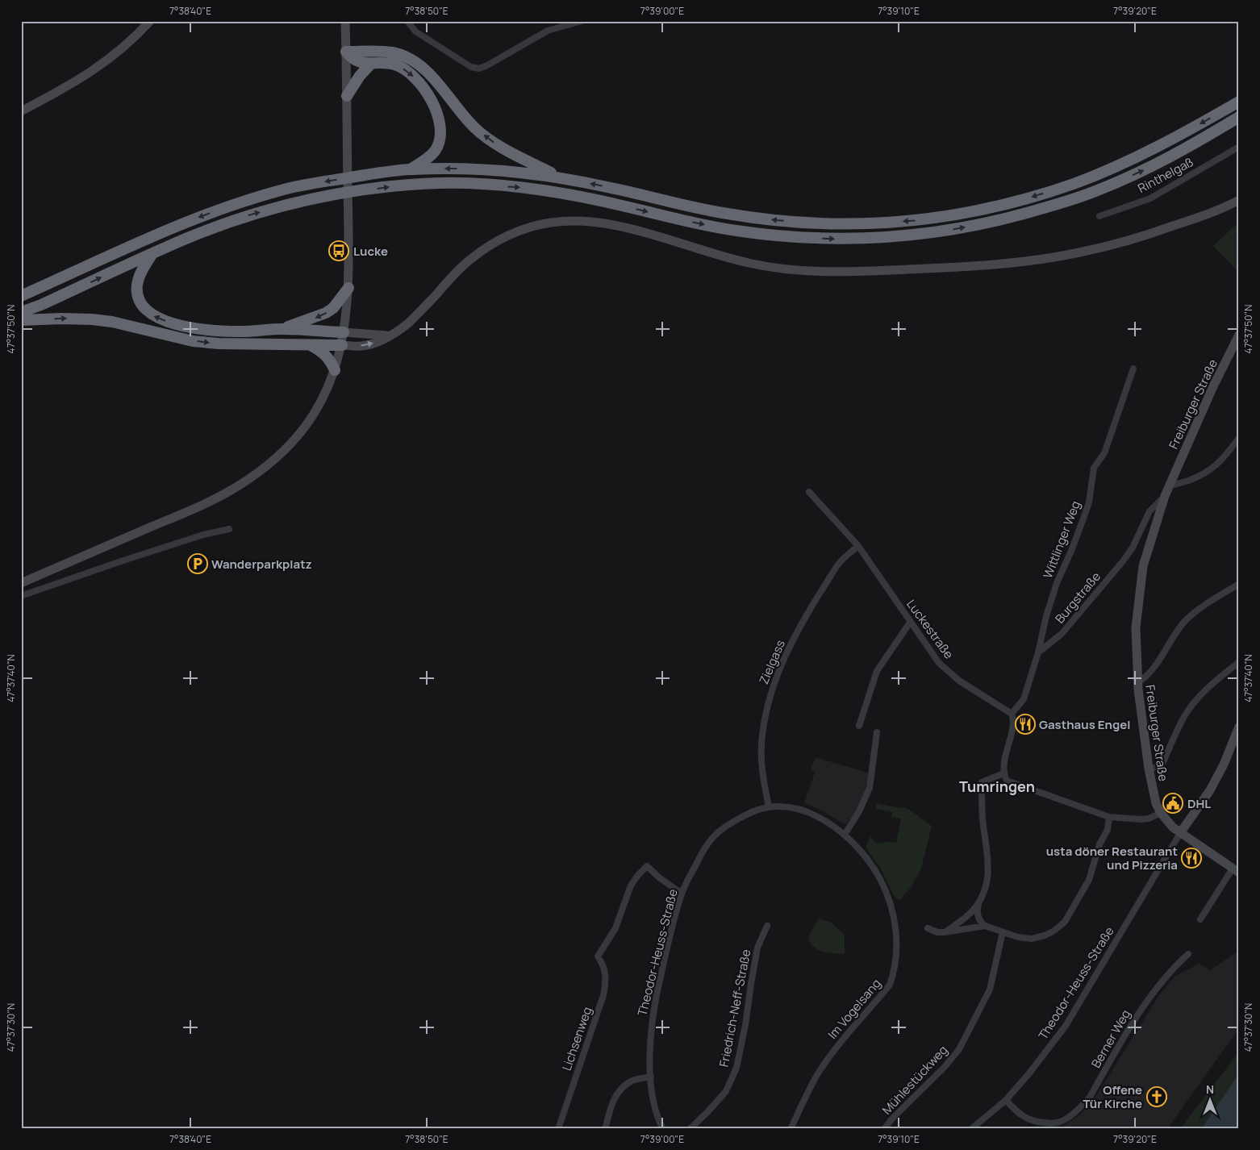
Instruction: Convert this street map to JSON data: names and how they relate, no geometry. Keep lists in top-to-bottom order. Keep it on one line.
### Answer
{"streets":{"street":["Rinthelgaß","Freiburger Straße","Wittlinger Weg","Burgstraße","Luckestraße","Zielgass","Theodor-Heuss-Straße","Friedrich-Neff-Straße","Im Vogelsang","Lichsenweg","Berner Weg","Mühlestückweg"]},"crossings":[["Freiburger Straße","Burgstraße"],["Freiburger Straße","Theodor-Heuss-Straße"],["Wittlinger Weg","Burgstraße"],["Luckestraße","Zielgass"],["Zielgass","Theodor-Heuss-Straße"],["Theodor-Heuss-Straße","Im Vogelsang"],["Theodor-Heuss-Straße","Lichsenweg"],["Theodor-Heuss-Straße","Berner Weg"]],"districts":["Tumringen"],"places":{"bus stop":["Lucke"],"parking":["Wanderparkplatz"],"restaurant":["Gasthaus Engel","usta döner Restaurant und Pizzeria"],"public building":["DHL"],"church":["Offene Tür Kirche"]},"north":"top","coordinates":["7°38'40\"E","7°38'50\"E","7°39'00\"E","7°39'10\"E","7°39'20\"E","47°37'50\"N","47°37'40\"N","47°37'30\"N"]}
